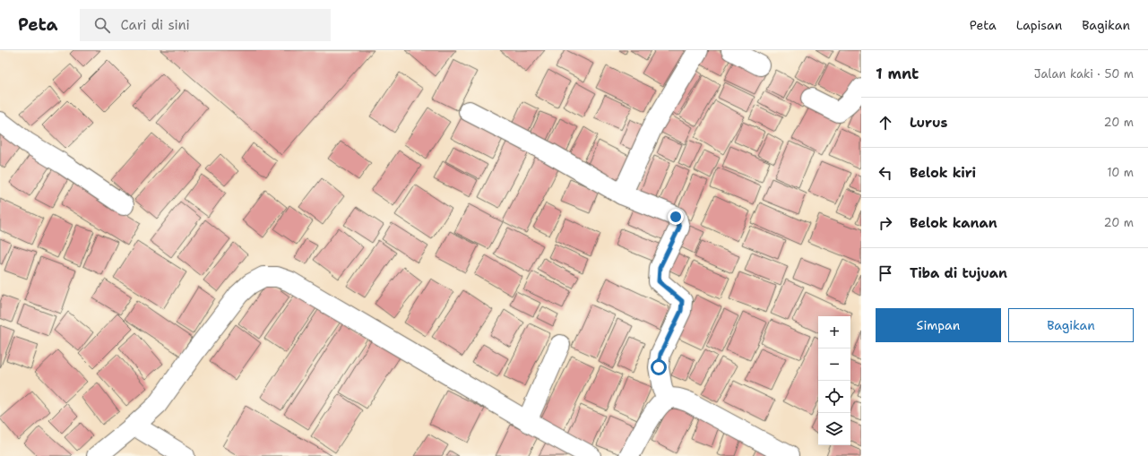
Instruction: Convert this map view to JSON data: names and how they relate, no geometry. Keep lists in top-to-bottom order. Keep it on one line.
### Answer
{"page":{"header":"Peta","search":"Cari di sini","nav":["Peta","Lapisan","Bagikan"],"heading":["1 mnt","Jalan kaki · 50 m"],"list":[["Lurus","20 m"],["Belok kiri","10 m"],["Belok kanan","20 m"],"Tiba di tujuan"],"buttons":["Simpan","Bagikan"],"map_buttons":["+","−"]}}
